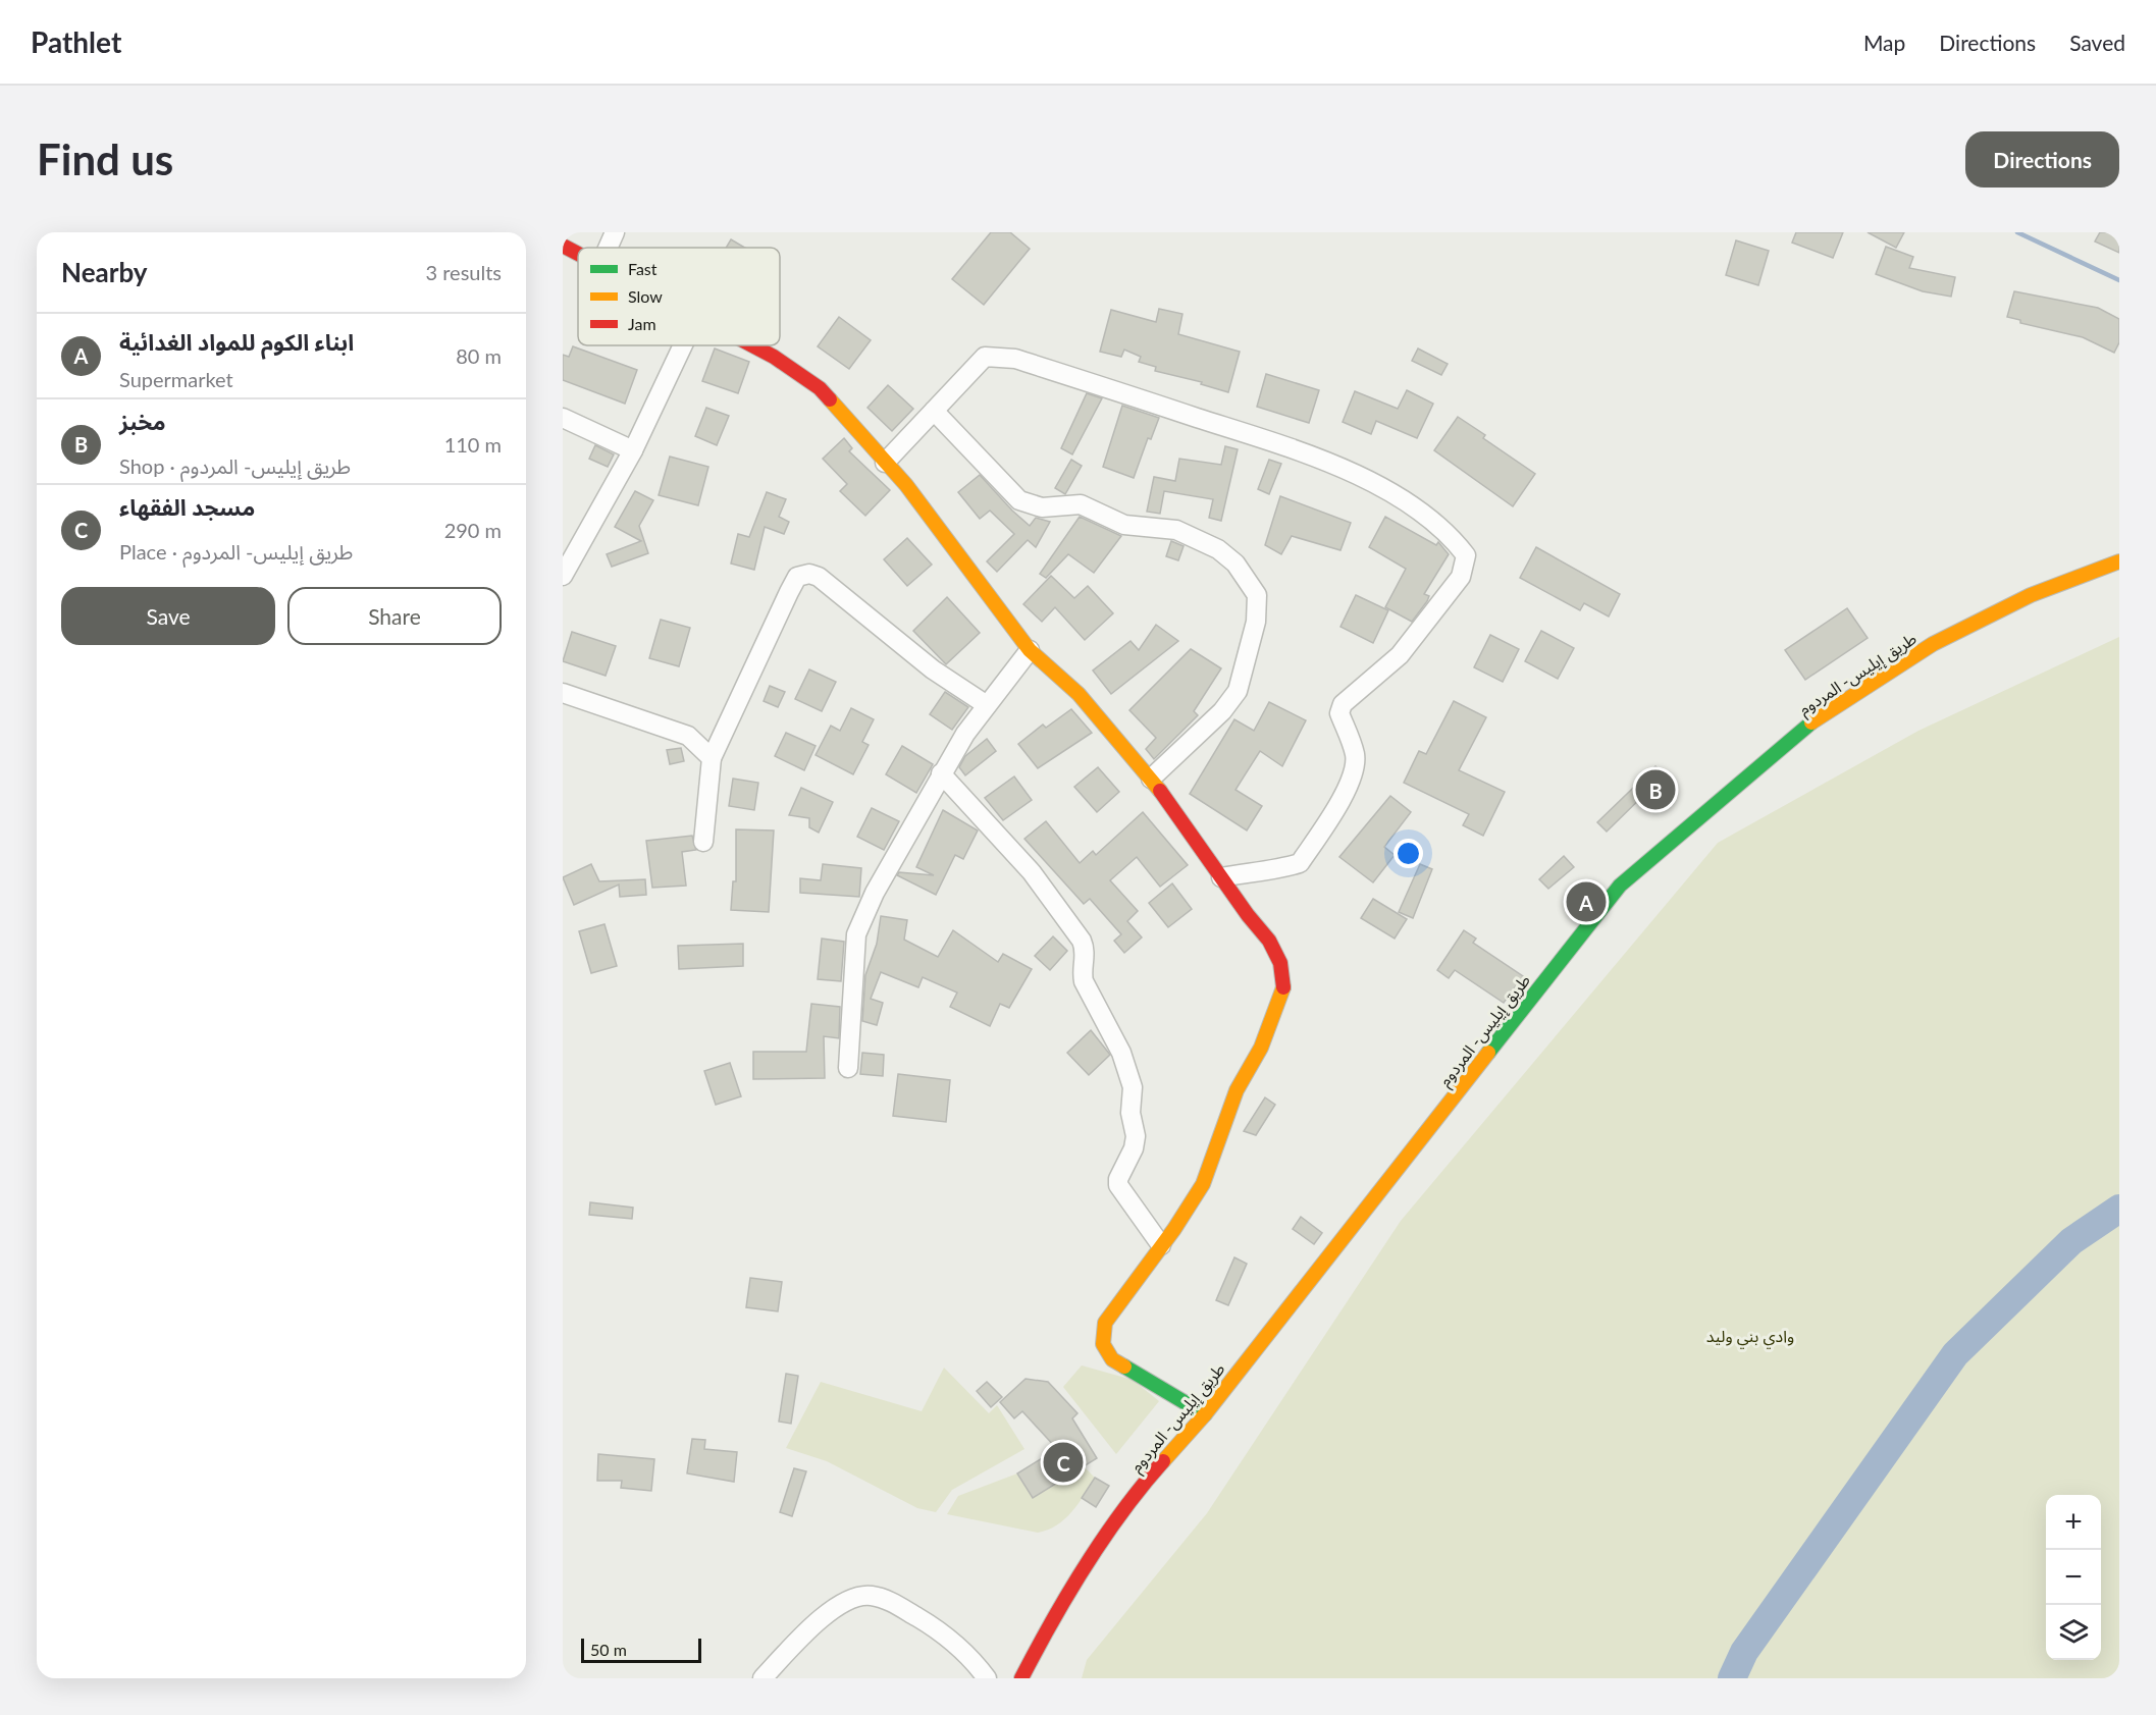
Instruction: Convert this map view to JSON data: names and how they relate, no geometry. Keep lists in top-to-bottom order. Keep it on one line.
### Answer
{"streets":{"main road":["طريق إيليس- المردوم"]},"parks":["وادي بني وليد"],"legend":["Fast","Slow","Jam"],"scale_bar":"50 m","page":{"header":"Pathlet","nav":["Map","Directions","Saved"],"buttons":["Directions",["Save","Share"]],"title":"Find us","heading":["Nearby","3 results"],"list":[{"mark":"A","name":"ابناء الكوم للمواد الغدائية","note":"Supermarket","value":"80 m"},{"mark":"B","name":"مخبز","note":"Shop · طريق إيليس- المردوم","value":"110 m"},{"mark":"C","name":"مسجد الفقهاء","note":"Place · طريق إيليس- المردوم","value":"290 m"}],"pins":["B","A","C"],"map_buttons":["+","−"],"scale":"50 m"}}
